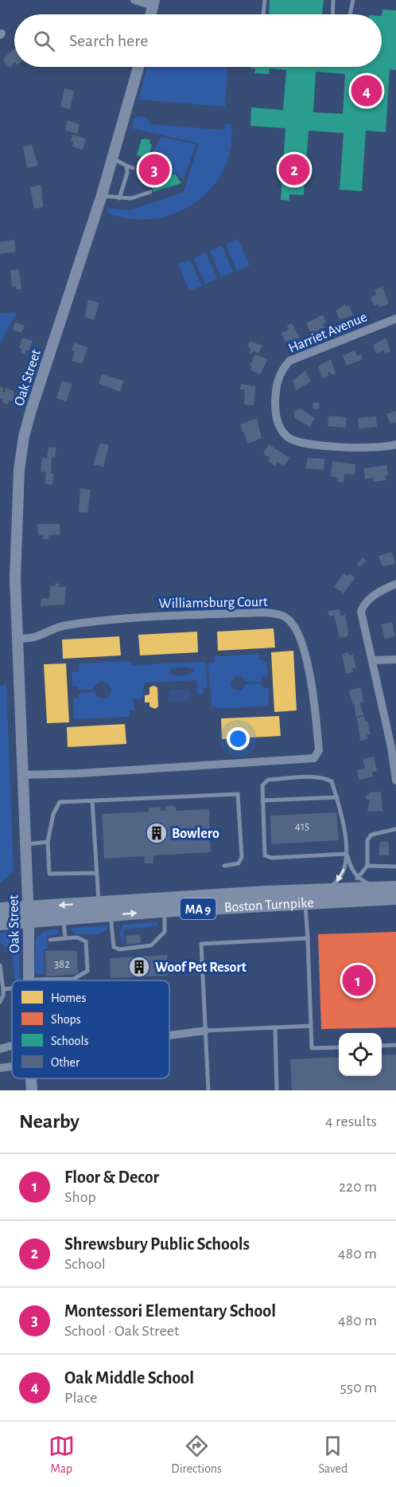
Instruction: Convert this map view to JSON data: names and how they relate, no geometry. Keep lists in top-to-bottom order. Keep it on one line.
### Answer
{"streets":{"highway":["Boston Turnpike","MA 9"],"street":["Harriet Avenue","Oak Street","Williamsburg Court"]},"crossings":[["Oak Street","Williamsburg Court"],["Oak Street","Boston Turnpike"]],"places":{"building":["Bowlero","Woof Pet Resort"]},"house_numbers":["415","382"],"legend":["Homes","Shops","Schools","Other"],"page":{"search":"Search here","pins":["4","2","3","1"],"heading":["Nearby","4 results"],"list":[{"mark":"1","name":"Floor & Decor","note":"Shop","value":"220 m"},{"mark":"2","name":"Shrewsbury Public Schools","note":"School","value":"480 m"},{"mark":"3","name":"Montessori Elementary School","note":"School · Oak Street","value":"480 m"},{"mark":"4","name":"Oak Middle School","note":"Place","value":"550 m"}],"nav":["Map","Directions","Saved"]}}
